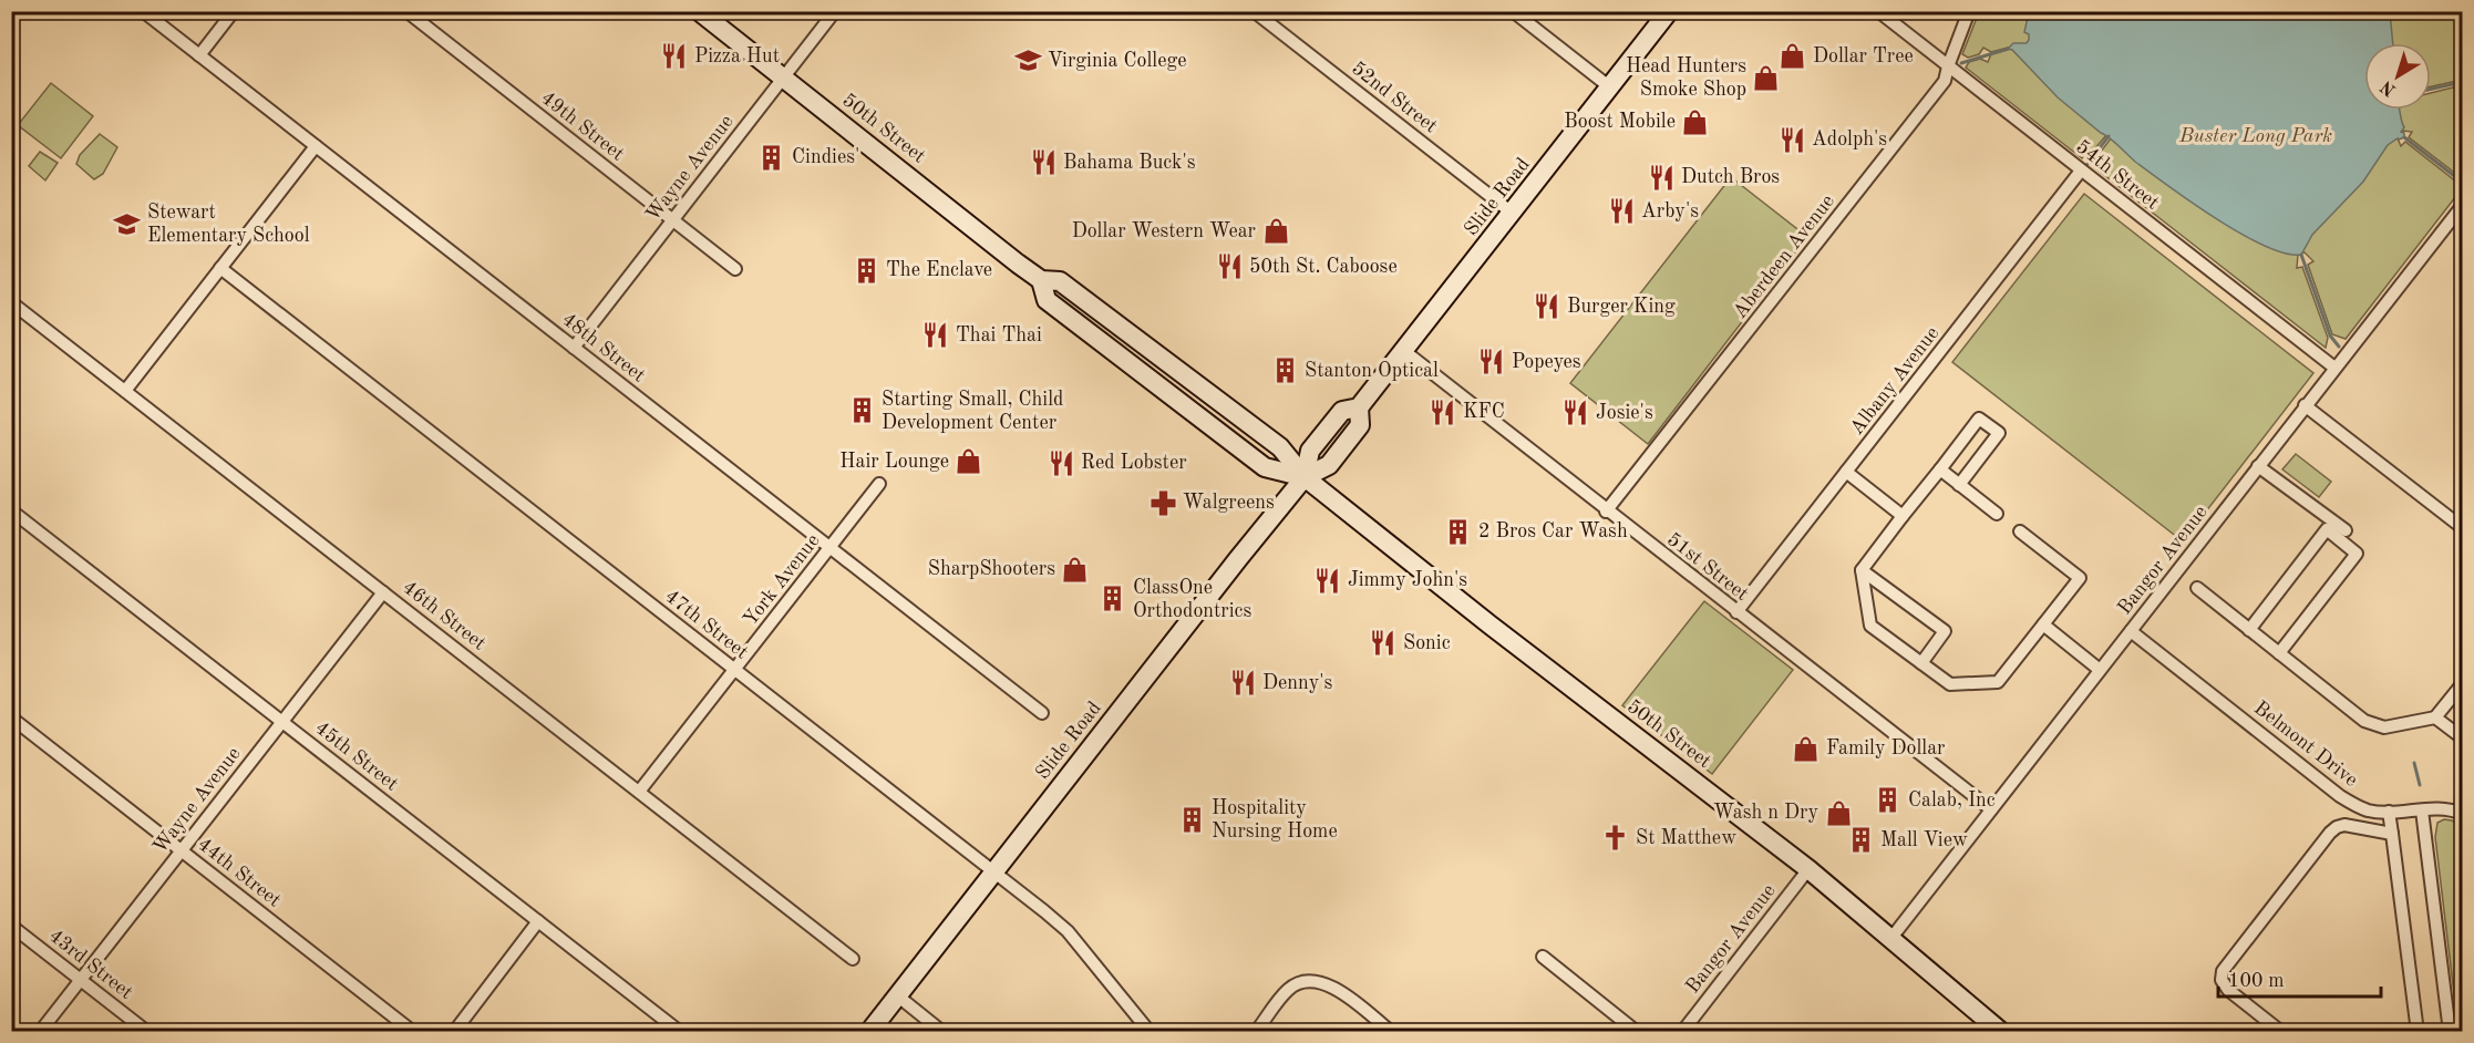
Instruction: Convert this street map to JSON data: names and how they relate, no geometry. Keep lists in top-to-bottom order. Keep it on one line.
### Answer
{"streets":{"main road":["50th Street","Slide Road"],"street":["52nd Street","49th Street","Wayne Avenue","54th Street","Aberdeen Avenue","48th Street","Albany Avenue","Bangor Avenue","51st Street","York Avenue","46th Street","47th Street","Belmont Drive","45th Street","44th Street","43rd Street"]},"crossings":[["52nd Street","Slide Road"],["49th Street","Wayne Avenue"],["50th Street","Wayne Avenue"],["50th Street","Slide Road"],["50th Street","Bangor Avenue"],["Wayne Avenue","48th Street"],["Wayne Avenue","46th Street"],["Wayne Avenue","45th Street"],["Wayne Avenue","44th Street"],["Wayne Avenue","43rd Street"],["54th Street","Aberdeen Avenue"],["54th Street","Albany Avenue"],["54th Street","Bangor Avenue"],["Slide Road","51st Street"],["Slide Road","47th Street"],["Aberdeen Avenue","51st Street"],["48th Street","York Avenue"],["Albany Avenue","51st Street"],["Bangor Avenue","51st Street"],["Bangor Avenue","Belmont Drive"],["York Avenue","46th Street"],["York Avenue","47th Street"]],"parks":["Buster Long Park"],"places":{"restaurant":["Pizza Hut","Adolph's","Bahama Buck's","Dutch Bros","Arby's","50th St. Caboose","Burger King","Thai Thai","Popeyes","KFC","Josie's","Red Lobster","Jimmy John's","Sonic","Denny's"],"shop":["Dollar Tree","Head Hunters Smoke Shop","Boost Mobile","Dollar Western Wear","Hair Lounge","SharpShooters","Family Dollar","Wash n Dry"],"school or university":["Virginia College","Stewart Elementary School"],"building":["Cindies'","The Enclave","Stanton Optical","Starting Small, Child Development Center","2 Bros Car Wash","ClassOne Orthodontrics","Calab, Inc","Hospitality Nursing Home","Mall View"],"pharmacy":["Walgreens"],"church":["St Matthew"]},"scale_bar":"100 m","north":"bottom left"}
